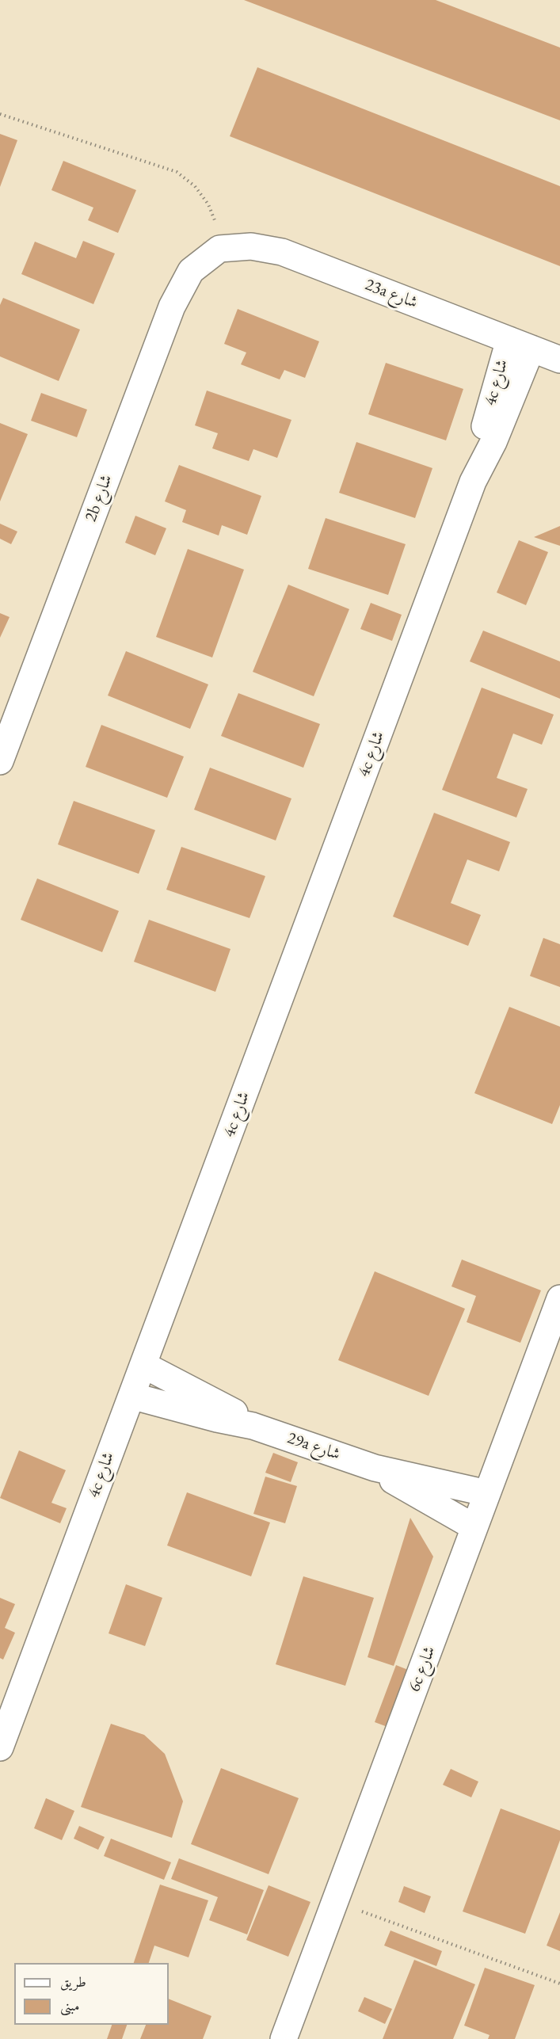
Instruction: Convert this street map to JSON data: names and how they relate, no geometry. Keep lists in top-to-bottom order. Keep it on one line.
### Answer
{"streets":{"street":["23a شارع","4c شارع","2b شارع","29a شارع","6c شارع"]},"crossings":[["23a شارع","4c شارع"],["23a شارع","2b شارع"],["4c شارع","29a شارع"],["29a شارع","6c شارع"]],"legend":["طريق","مبنى"]}
